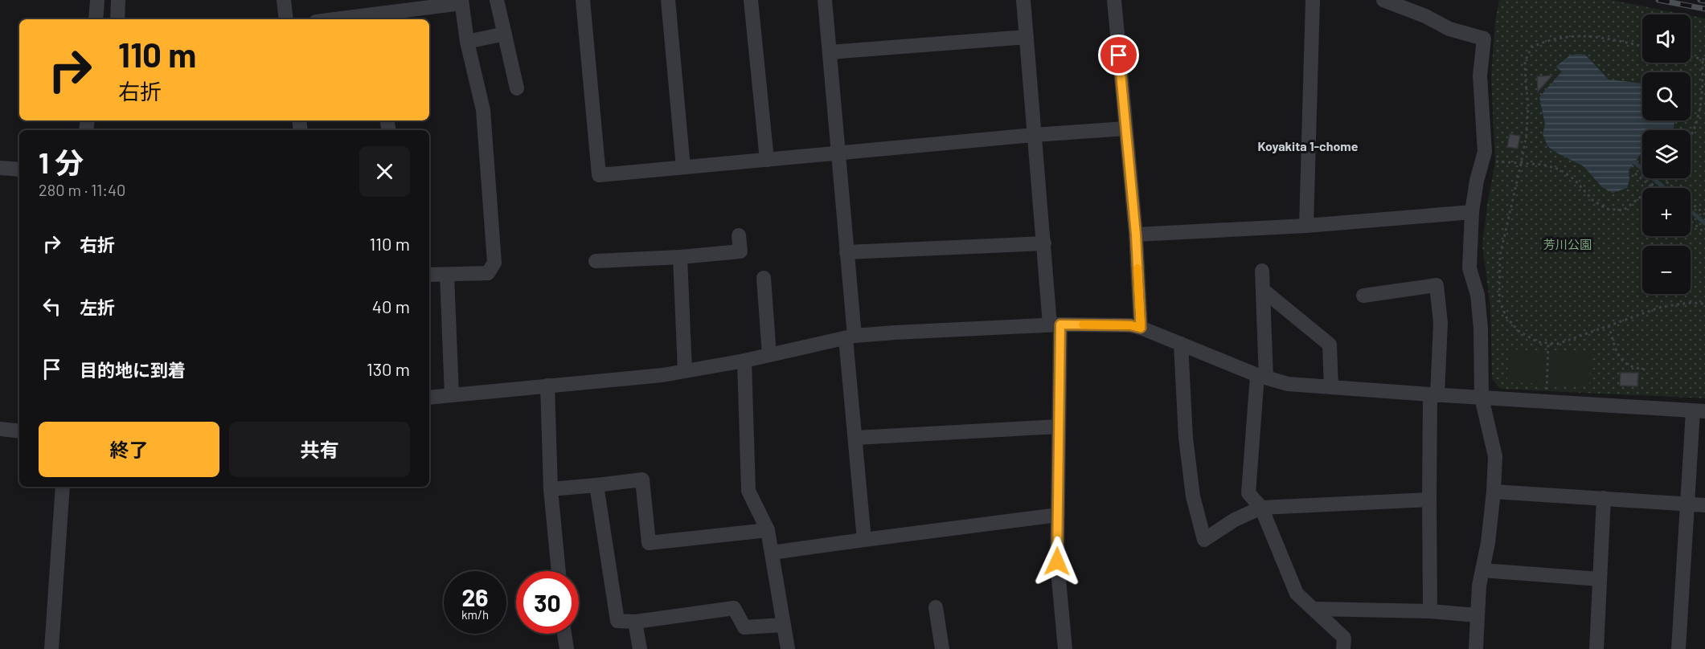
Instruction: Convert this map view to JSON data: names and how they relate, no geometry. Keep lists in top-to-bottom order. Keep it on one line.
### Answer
{"districts":["Koyakita 1-chome"],"parks":["芳川公園"],"page":{"map_buttons":["+","−"],"turn":["110 m","右折"],"heading":["1 分","280 m · 11:40"],"list":[{"name":"右折","value":"110 m"},{"name":"左折","value":"40 m"},{"name":"目的地に到着","value":"130 m"}],"buttons":["終了","共有"],"speed":"26 km/h","limit":"30"}}
